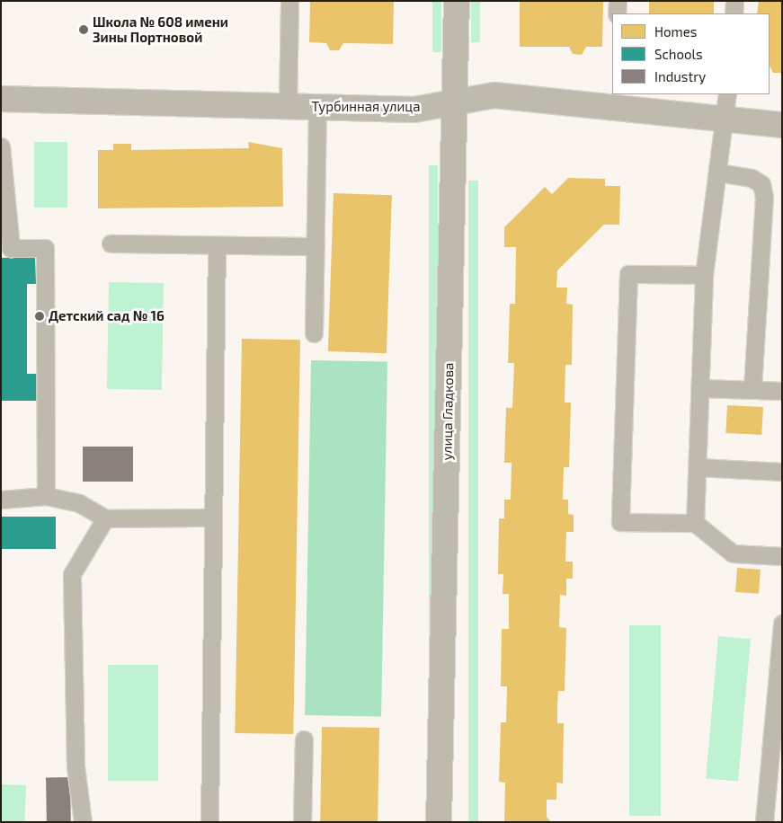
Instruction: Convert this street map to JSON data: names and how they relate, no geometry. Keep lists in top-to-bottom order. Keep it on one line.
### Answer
{"streets":{"street":["Турбинная улица","улица Гладкова"]},"crossings":[["Турбинная улица","улица Гладкова"]],"places":["Школа № 608 имени Зины Портновой","Детский сад № 16"],"legend":["Homes","Schools","Industry"]}
